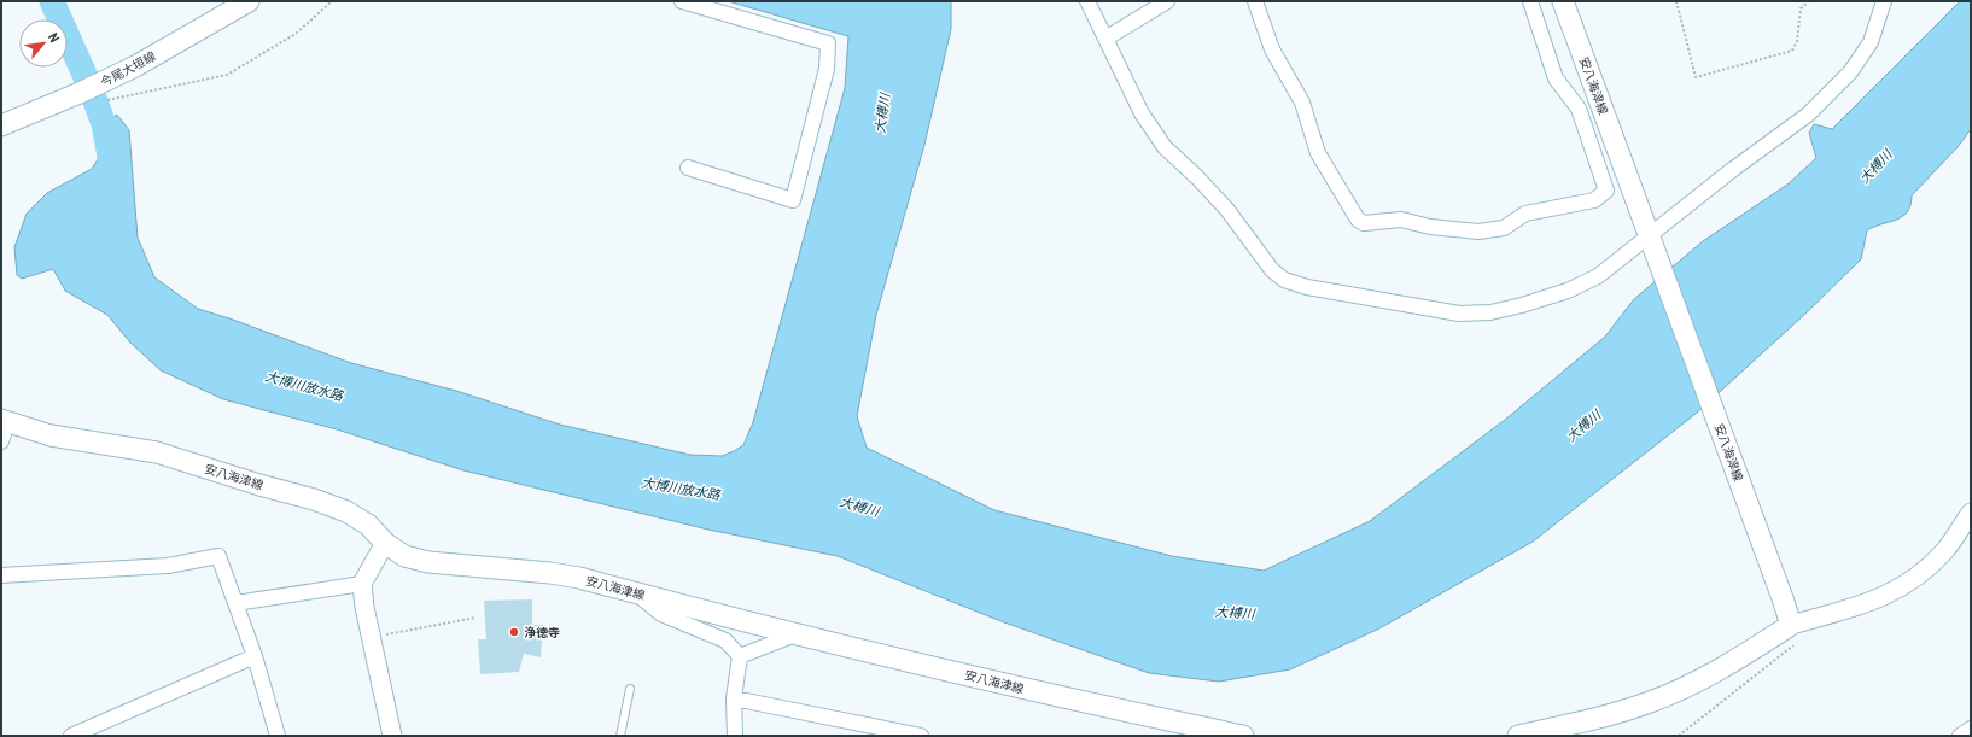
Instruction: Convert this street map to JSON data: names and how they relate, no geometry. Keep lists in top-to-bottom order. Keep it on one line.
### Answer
{"streets":{"main road":["今尾大垣線","安八海津線"]},"water":["大榑川","大博川放水路"],"places":["浄徳寺"],"north":"top right"}
